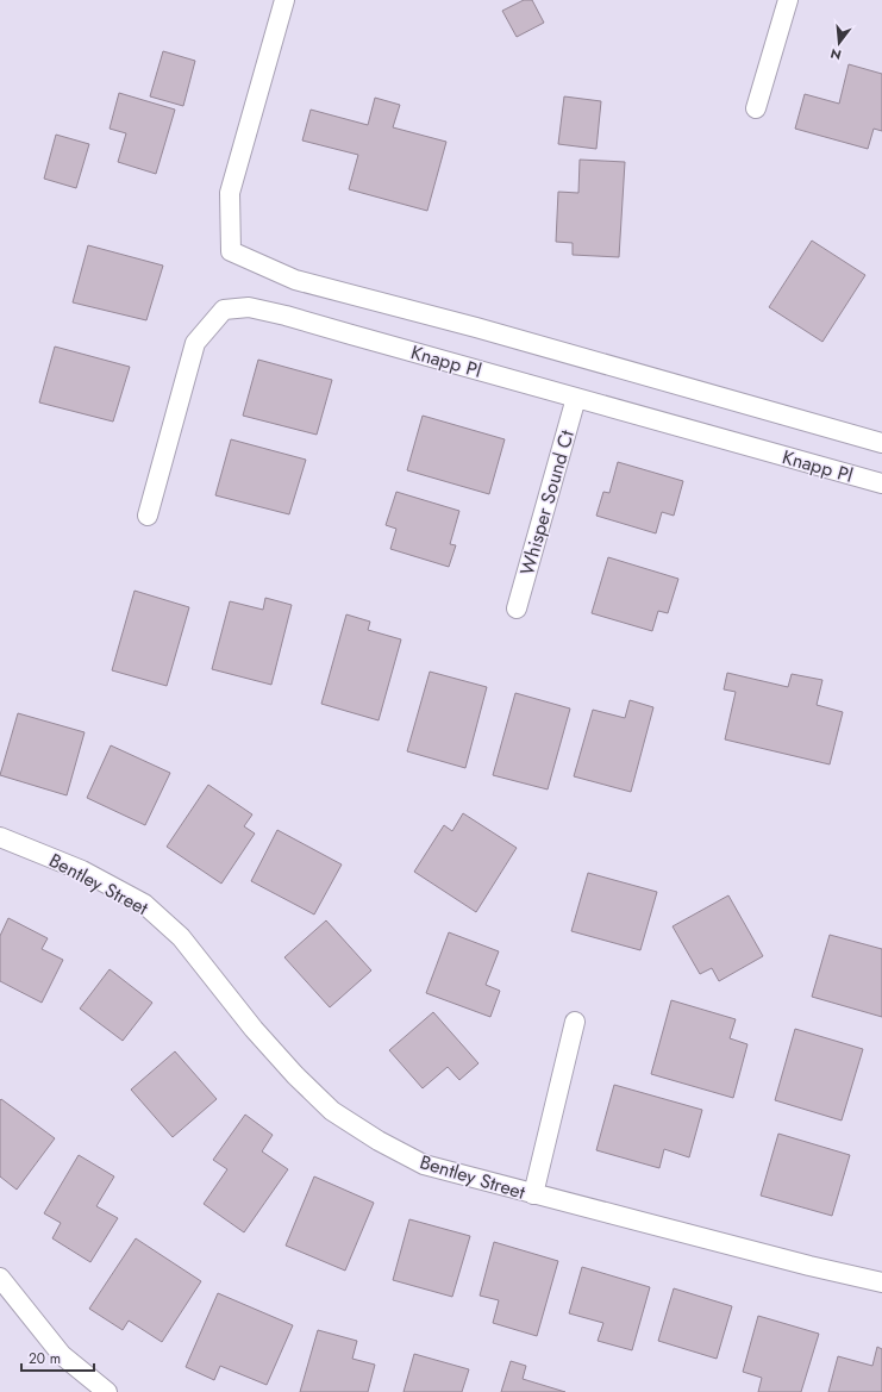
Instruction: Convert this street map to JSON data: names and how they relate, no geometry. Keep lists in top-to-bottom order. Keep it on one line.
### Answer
{"streets":{"street":["Knapp Pl","Whisper Sound Ct","Bentley Street"]},"crossings":[["Knapp Pl","Whisper Sound Ct"]],"scale_bar":"20 m","north":"bottom"}
